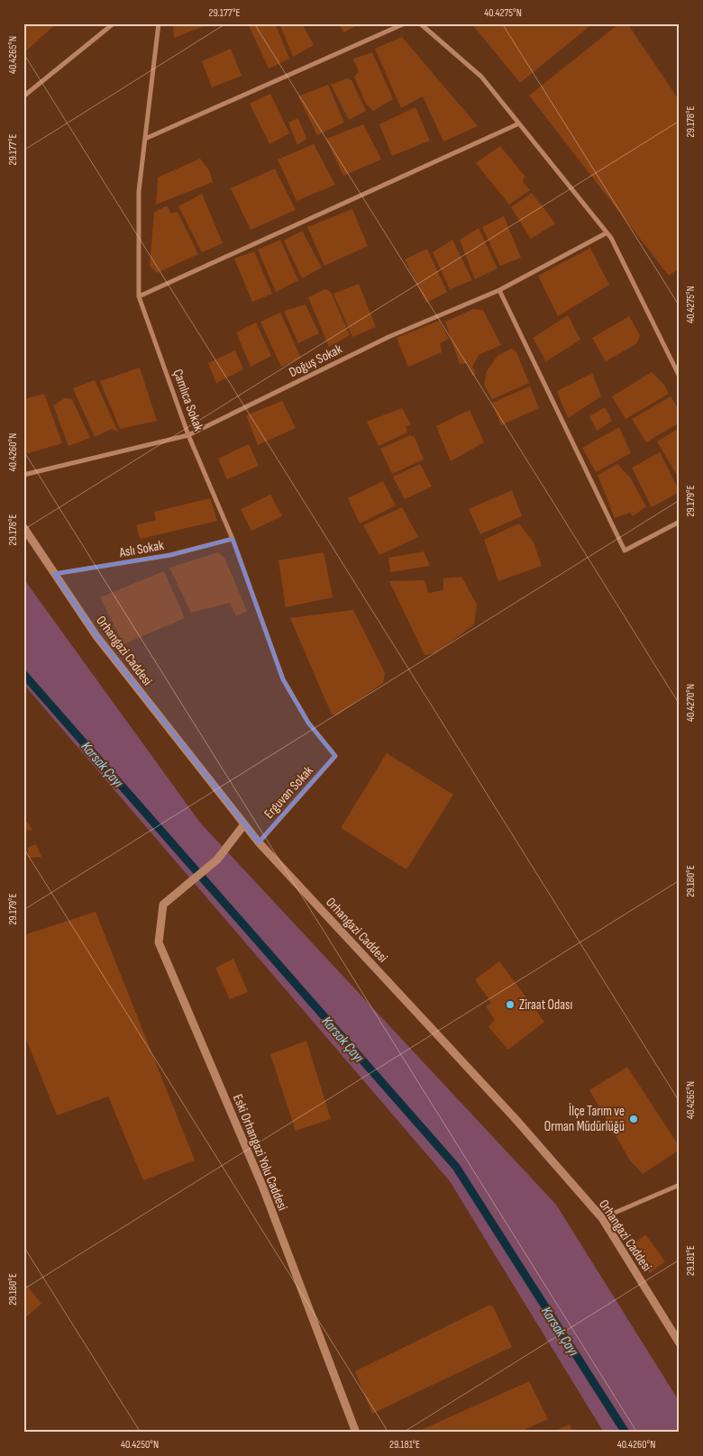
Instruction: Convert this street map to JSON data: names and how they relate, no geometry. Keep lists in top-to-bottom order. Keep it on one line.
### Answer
{"streets":{"street":["Doğuş Sokak","Çamlıca Sokak","Aslı Sokak","Orhangazi Caddesi","Erguvan Sokak","Eski Orhangazi Yolu Caddesi"]},"crossings":[["Doğuş Sokak","Çamlıca Sokak"],["Çamlıca Sokak","Aslı Sokak"],["Çamlıca Sokak","Erguvan Sokak"],["Aslı Sokak","Orhangazi Caddesi"],["Orhangazi Caddesi","Erguvan Sokak"],["Orhangazi Caddesi","Eski Orhangazi Yolu Caddesi"]],"water":["Karsak Çayı"],"places":["Ziraat Odası","İlçe Tarım ve Orman Müdürlüğü"],"coordinates":["29.177°E","40.4275°N","40.4265°N","29.178°E","40.4260°N","29.179°E","40.4270°N","29.180°E","29.181°E","40.4250°N"]}
